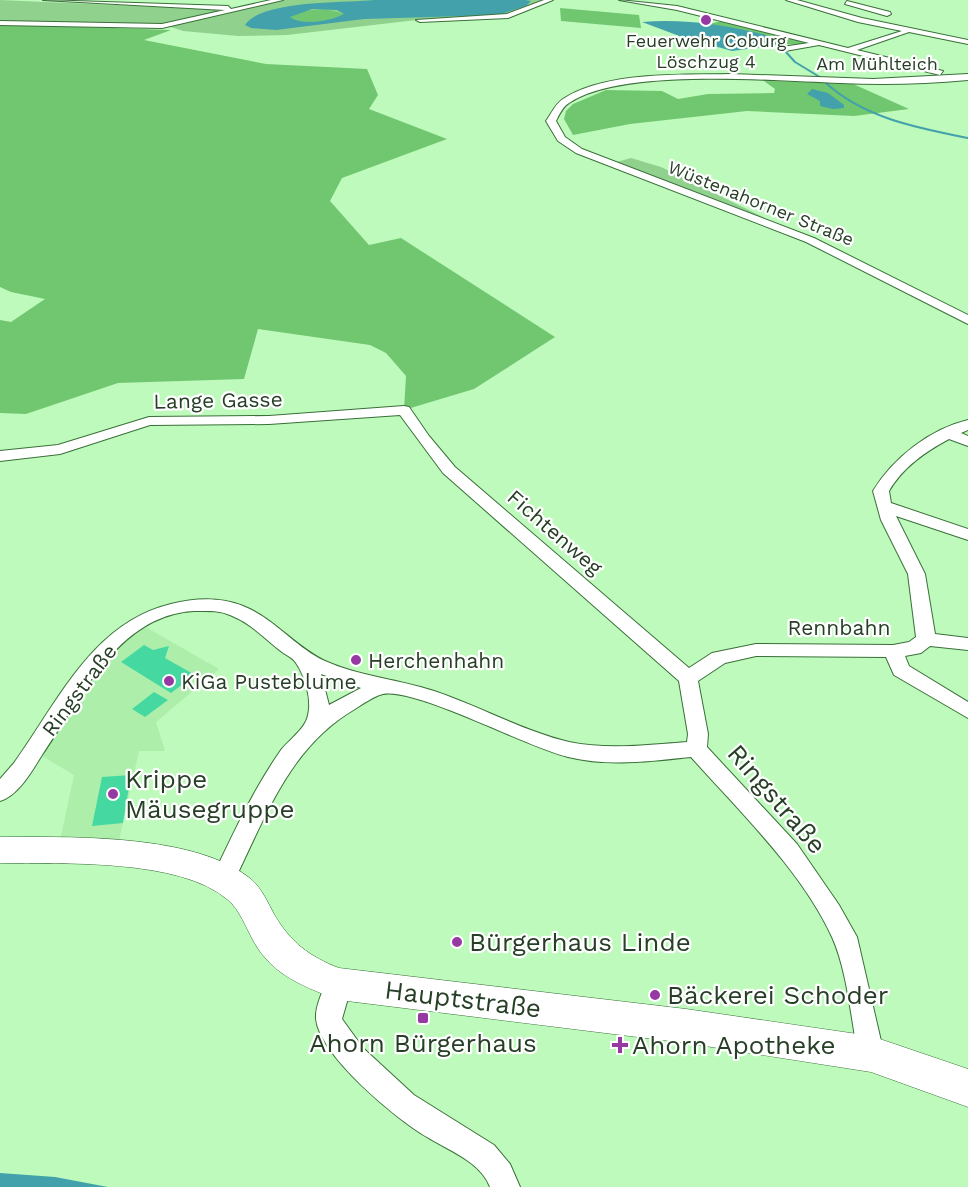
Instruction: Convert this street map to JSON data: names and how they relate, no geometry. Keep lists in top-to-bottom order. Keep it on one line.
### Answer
{"streets":{"street":["Am Mühlteich","Wüstenahorner Straße","Lange Gasse","Fichtenweg","Rennbahn","Ringstraße","Hauptstraße"]},"crossings":[["Am Mühlteich","Wüstenahorner Straße"],["Lange Gasse","Fichtenweg"],["Fichtenweg","Rennbahn"],["Ringstraße","Hauptstraße"]],"places":{"other":["Feuerwehr Coburg Löschzug 4","Herchenhahn","KiGa Pusteblume","Krippe Mäusegruppe","Bürgerhaus Linde","Bäckerei Schoder"],"transit":["Ahorn Bürgerhaus"],"health":["Ahorn Apotheke"]}}
